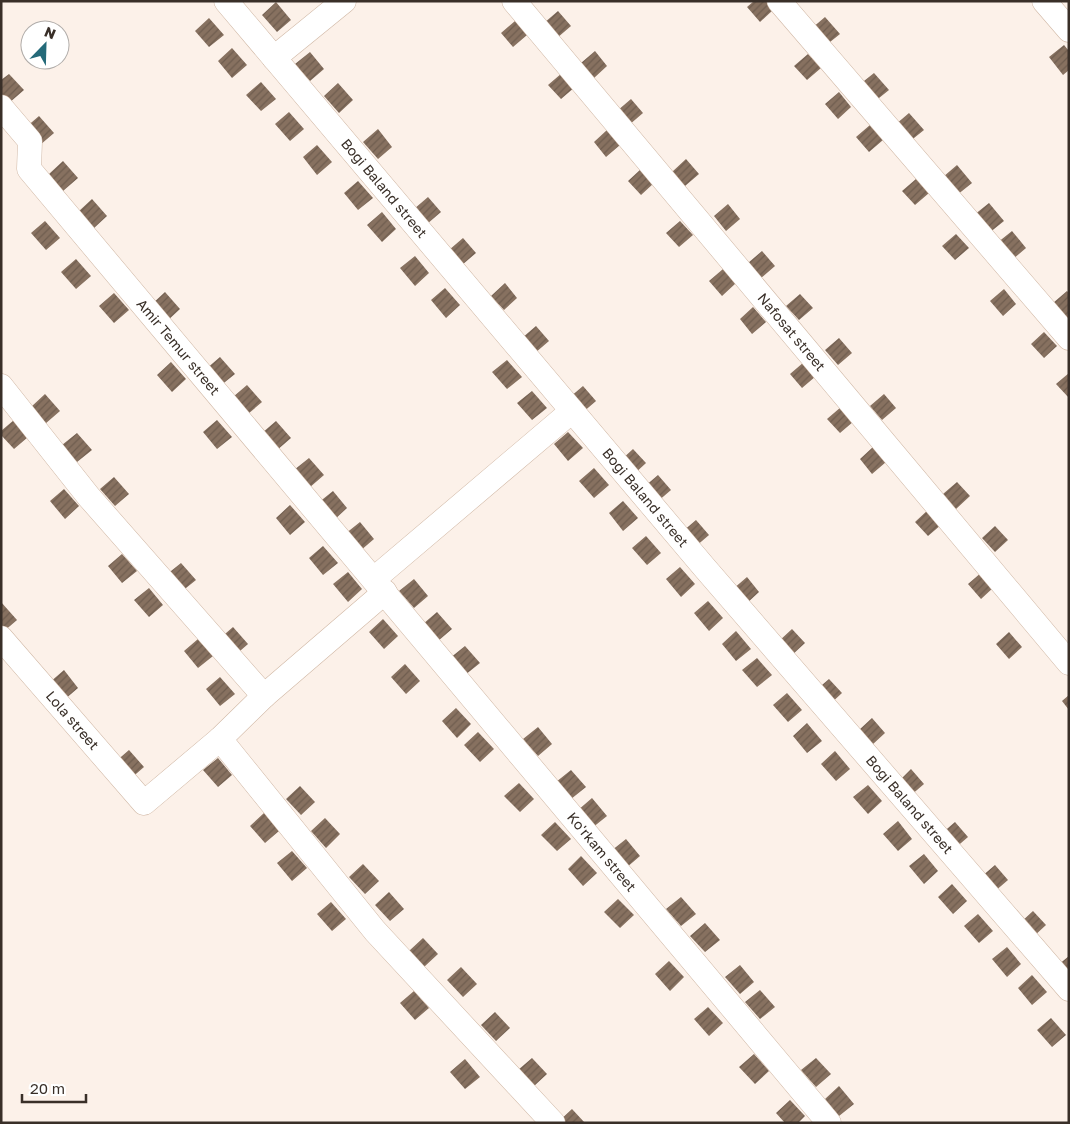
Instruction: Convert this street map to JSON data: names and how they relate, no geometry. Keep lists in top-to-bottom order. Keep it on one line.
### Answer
{"streets":{"street":["Bogi Baland street","Nafosat street","Amir Temur street","Lola street","Ko'rkam street"]},"crossings":[["Amir Temur street","Ko'rkam street"]],"scale_bar":"20 m","north":"top right"}
